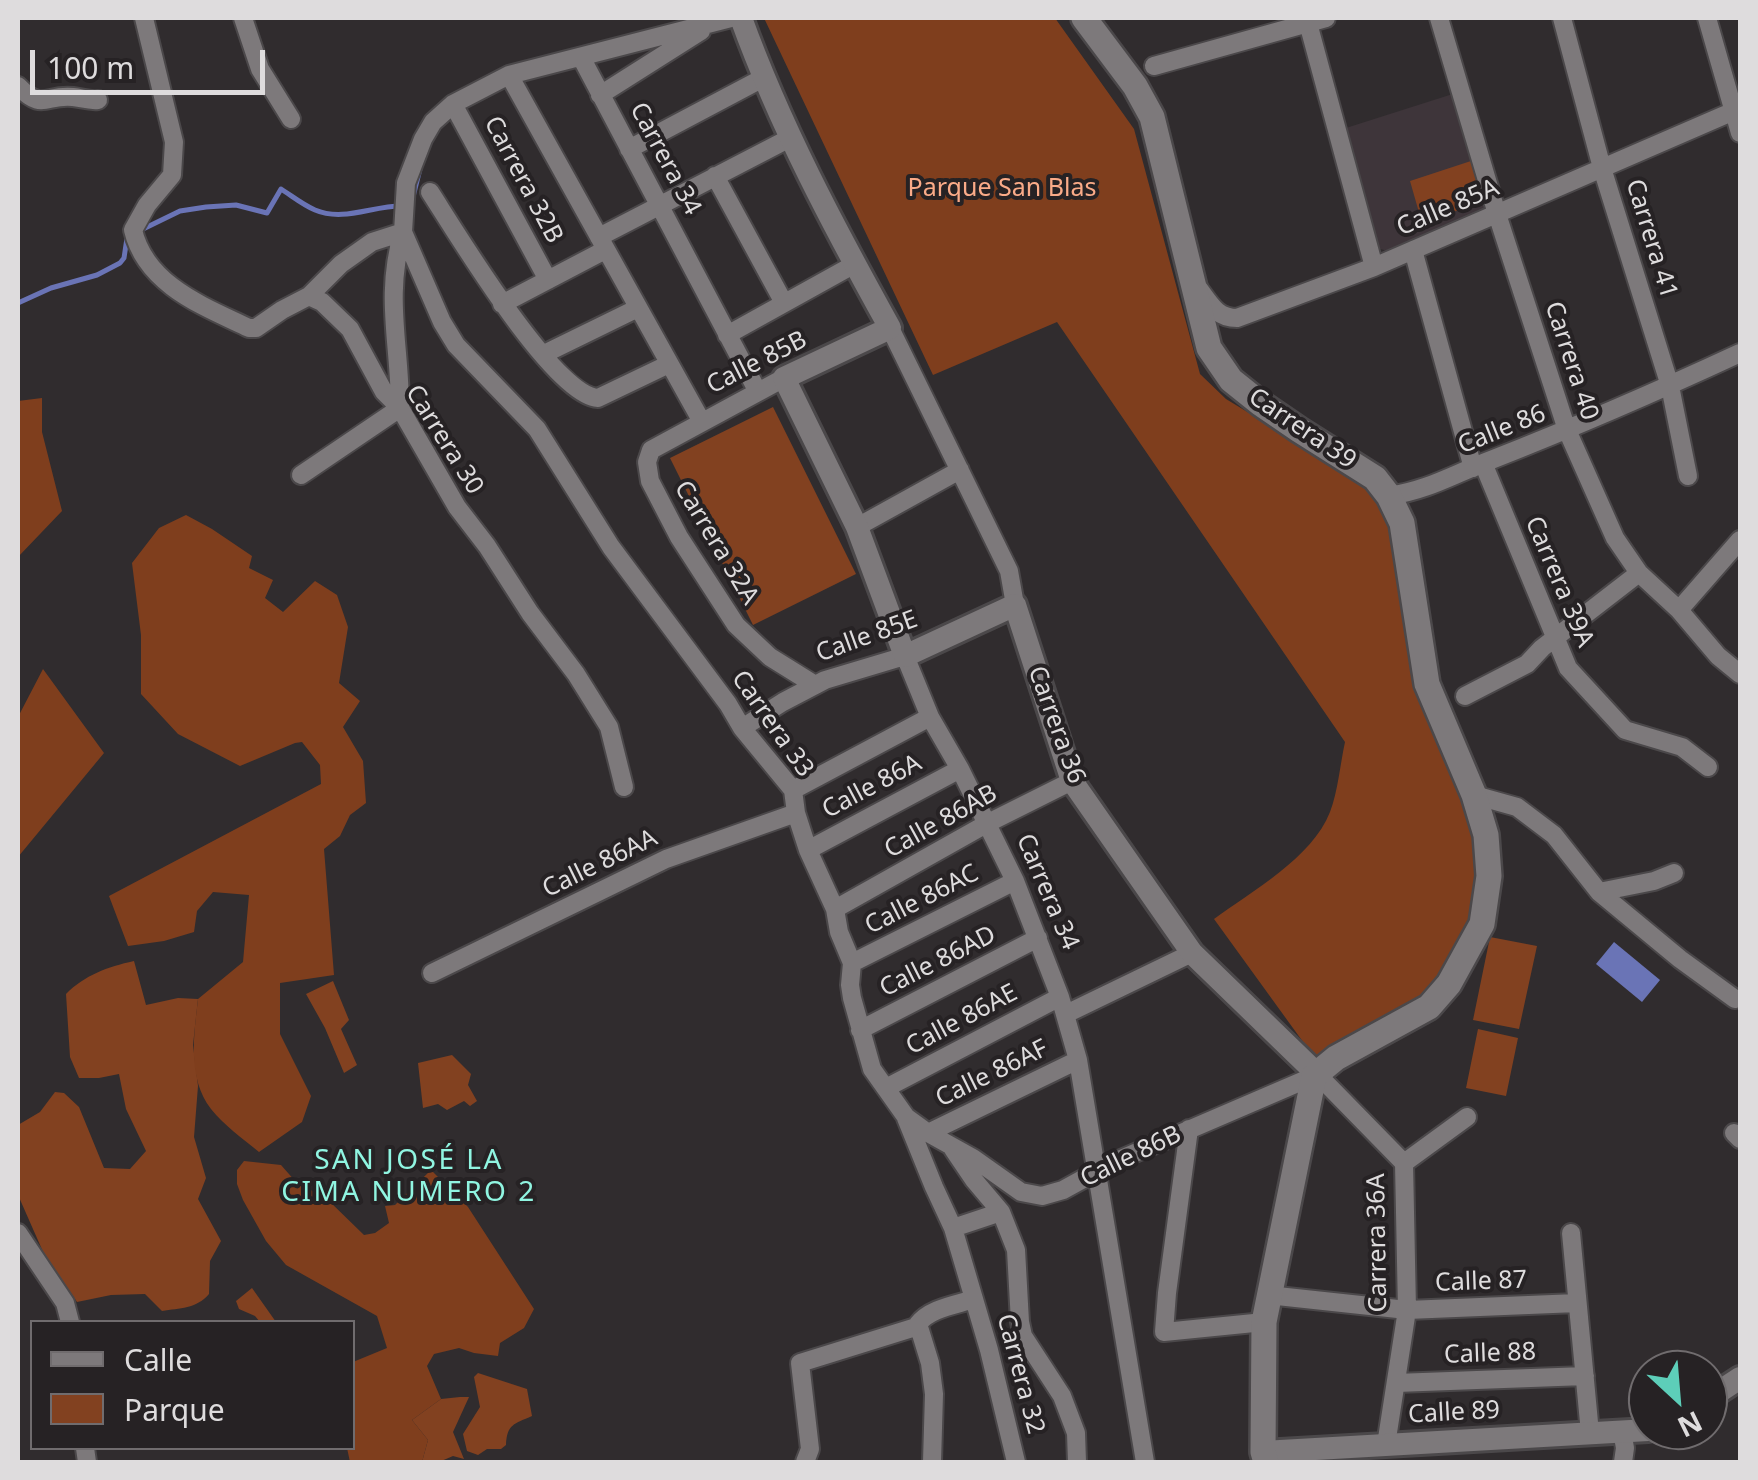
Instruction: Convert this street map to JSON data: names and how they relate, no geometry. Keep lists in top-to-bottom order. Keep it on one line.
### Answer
{"streets":{"main road":["Carrera 39","Calle 86B"],"street":["Carrera 34","Carrera 32B","Calle 85A","Carrera 41","Carrera 40","Calle 85B","Calle 86","Carrera 30","Carrera 32A","Carrera 39A","Calle 85E","Carrera 33","Carrera 36","Calle 86A","Calle 86AB","Calle 86AA","Calle 86AC","Calle 86AD","Calle 86AE","Calle 86AF","Carrera 36A","Calle 87","Calle 88","Carrera 32","Calle 89"]},"crossings":[["Carrera 34","Calle 85B"],["Carrera 34","Calle 85E"],["Carrera 34","Calle 86A"],["Carrera 34","Calle 86AB"],["Carrera 34","Calle 86AC"],["Carrera 34","Calle 86AD"],["Carrera 34","Calle 86AE"],["Carrera 34","Calle 86AF"],["Carrera 34","Calle 86B"],["Carrera 32B","Carrera 33"],["Calle 85A","Carrera 41"],["Calle 85A","Carrera 40"],["Calle 85A","Carrera 39"],["Calle 85A","Carrera 39A"],["Carrera 41","Calle 86"],["Carrera 40","Calle 86"],["Calle 85B","Carrera 32A"],["Calle 85B","Carrera 36"],["Carrera 39","Calle 86"],["Carrera 39","Calle 86B"],["Calle 86","Carrera 39A"],["Carrera 32A","Calle 85E"],["Calle 85E","Carrera 33"],["Calle 85E","Carrera 36"],["Carrera 33","Calle 86A"],["Carrera 33","Calle 86AB"],["Carrera 33","Calle 86AA"],["Carrera 33","Calle 86AC"],["Carrera 33","Calle 86AD"],["Carrera 33","Calle 86AE"],["Carrera 33","Calle 86AF"],["Carrera 33","Calle 86B"],["Carrera 33","Carrera 32"],["Carrera 36","Calle 86AB"],["Carrera 36","Calle 86B"],["Carrera 36","Carrera 36A"],["Calle 86B","Carrera 36A"],["Carrera 36A","Calle 87"],["Carrera 36A","Calle 88"],["Carrera 36A","Calle 89"]],"districts":["SAN JOSÉ LA CIMA NUMERO 2"],"parks":["Parque San Blas"],"legend":["Calle","Parque"],"scale_bar":"100 m","north":"bottom right"}
